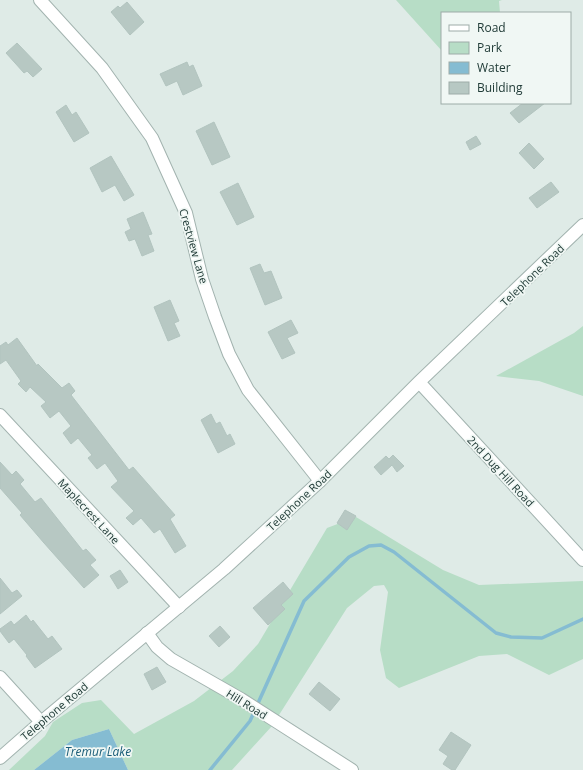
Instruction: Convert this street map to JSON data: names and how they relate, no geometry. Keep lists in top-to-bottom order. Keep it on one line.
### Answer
{"streets":{"street":["Crestview Lane","Telephone Road","2nd Dug Hill Road","Maplecrest Lane","Hill Road"]},"crossings":[["Crestview Lane","Telephone Road"],["Telephone Road","2nd Dug Hill Road"],["Telephone Road","Maplecrest Lane"],["Telephone Road","Hill Road"]],"water":["Tremur Lake"],"legend":["Road","Park","Water","Building"]}
